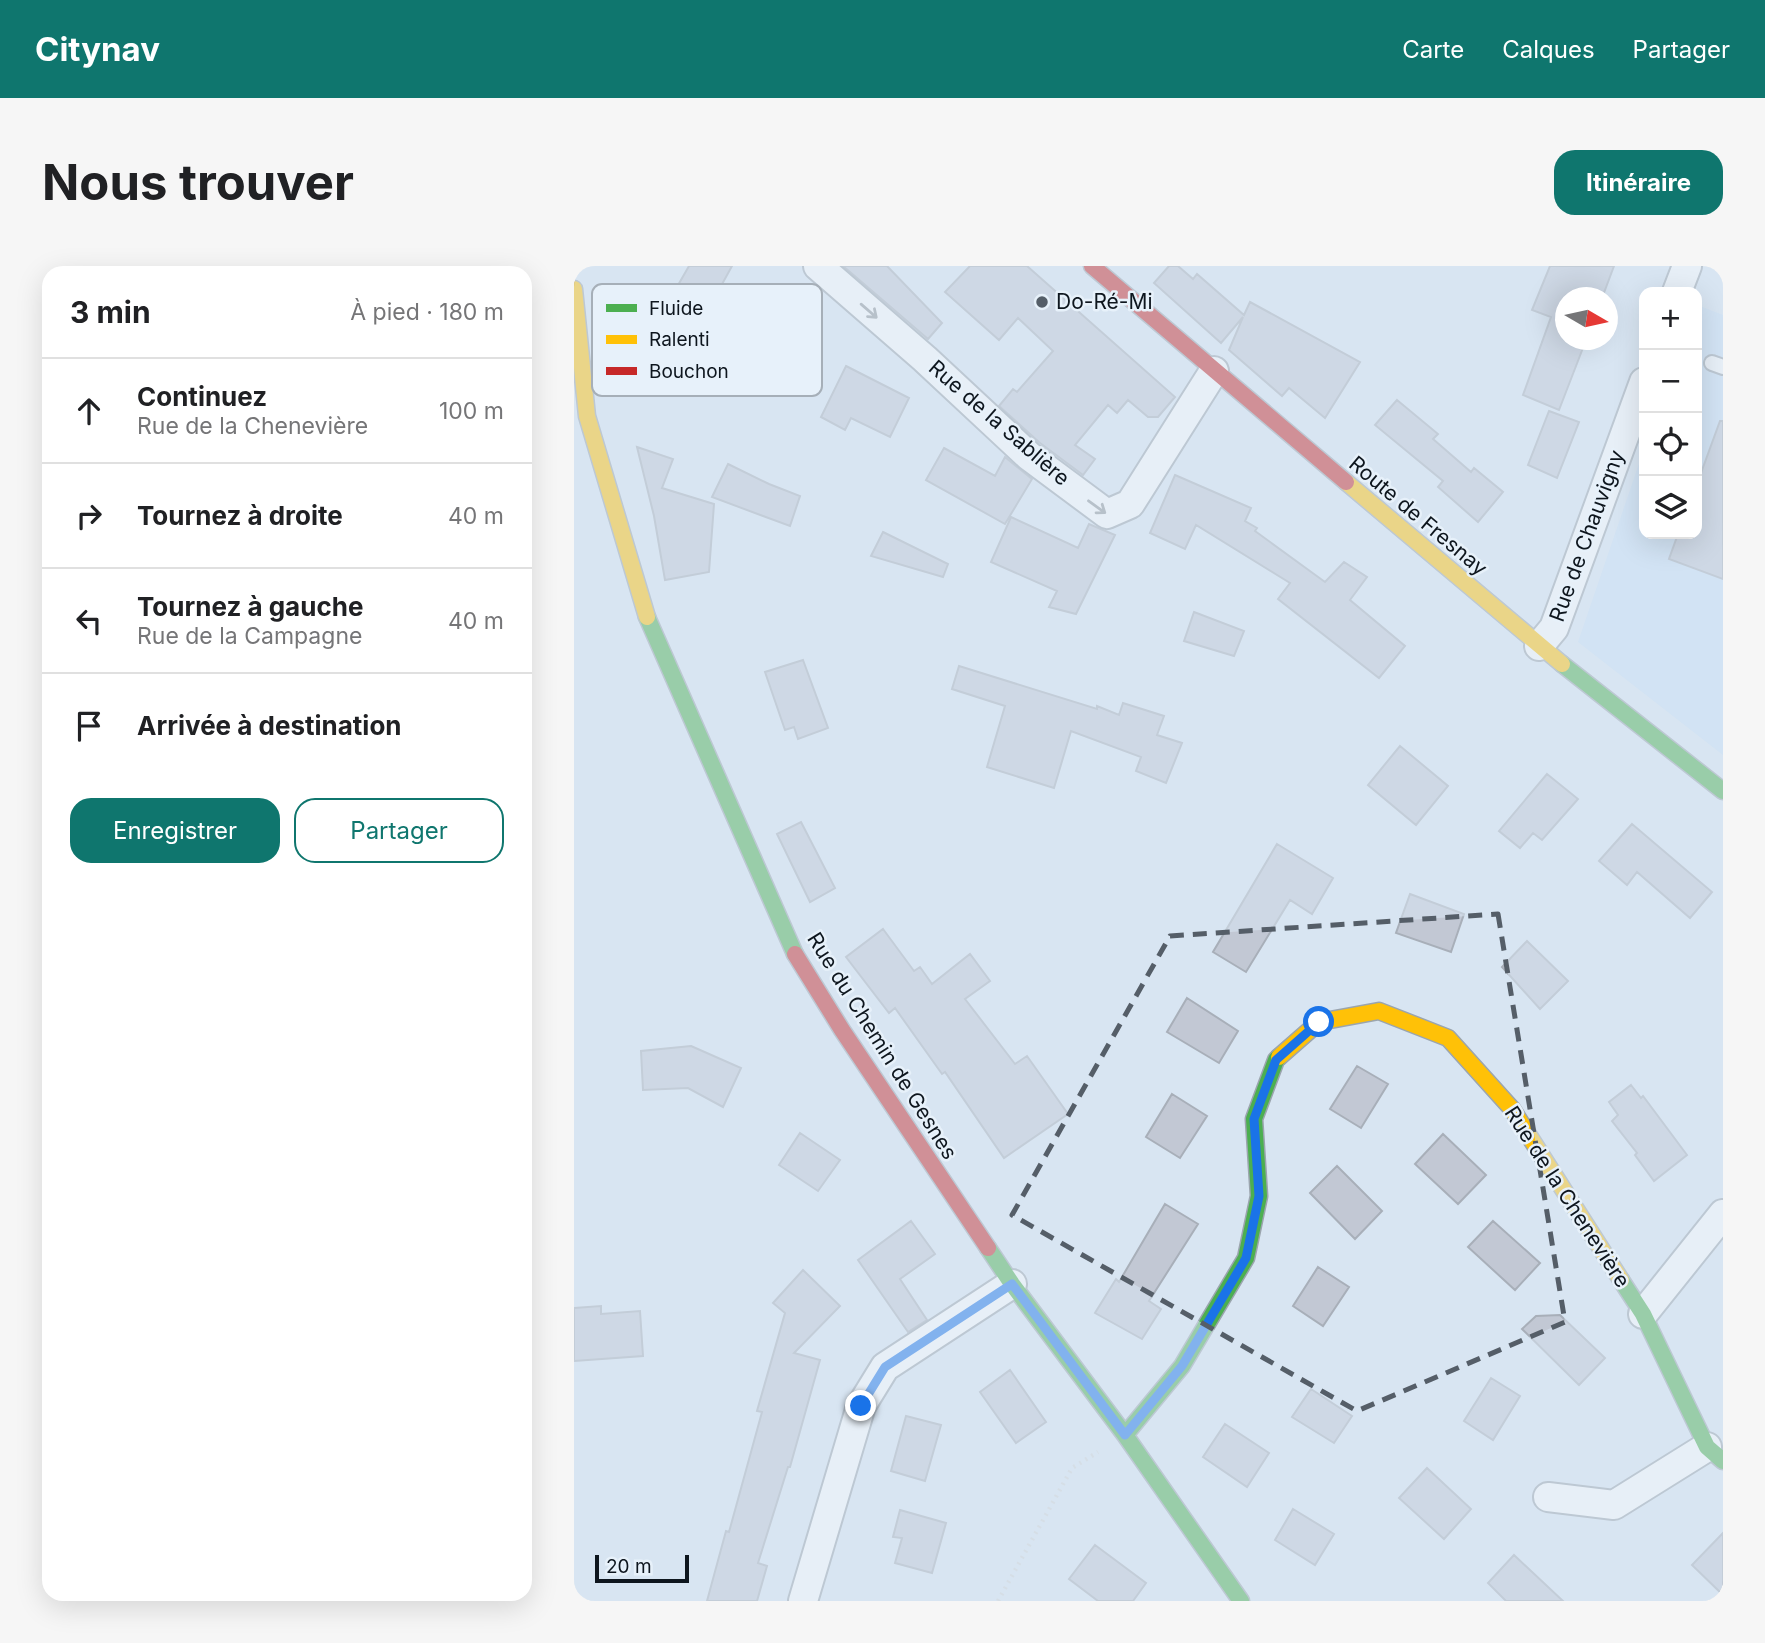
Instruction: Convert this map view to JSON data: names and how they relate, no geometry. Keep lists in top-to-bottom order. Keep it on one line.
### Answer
{"streets":{"street":["Rue de la Sablière","Route de Fresnay","Rue de Chauvigny","Rue du Chemin de Gesnes","Rue de la Chenevière"]},"crossings":[["Rue de la Sablière","Route de Fresnay"],["Route de Fresnay","Rue de Chauvigny"],["Rue du Chemin de Gesnes","Rue de la Chenevière"]],"places":["Do-Ré-Mi"],"legend":["Fluide","Ralenti","Bouchon"],"scale_bar":"20 m","north":"right","page":{"header":"Citynav","nav":["Carte","Calques","Partager"],"buttons":["Itinéraire",["Enregistrer","Partager"]],"title":"Nous trouver","heading":["3 min","À pied · 180 m"],"map_buttons":["+","−"],"list":[["Continuez","Rue de la Chenevière","100 m"],["Tournez à droite","40 m"],["Tournez à gauche","Rue de la Campagne","40 m"],"Arrivée à destination"],"scale":"20 m"}}
